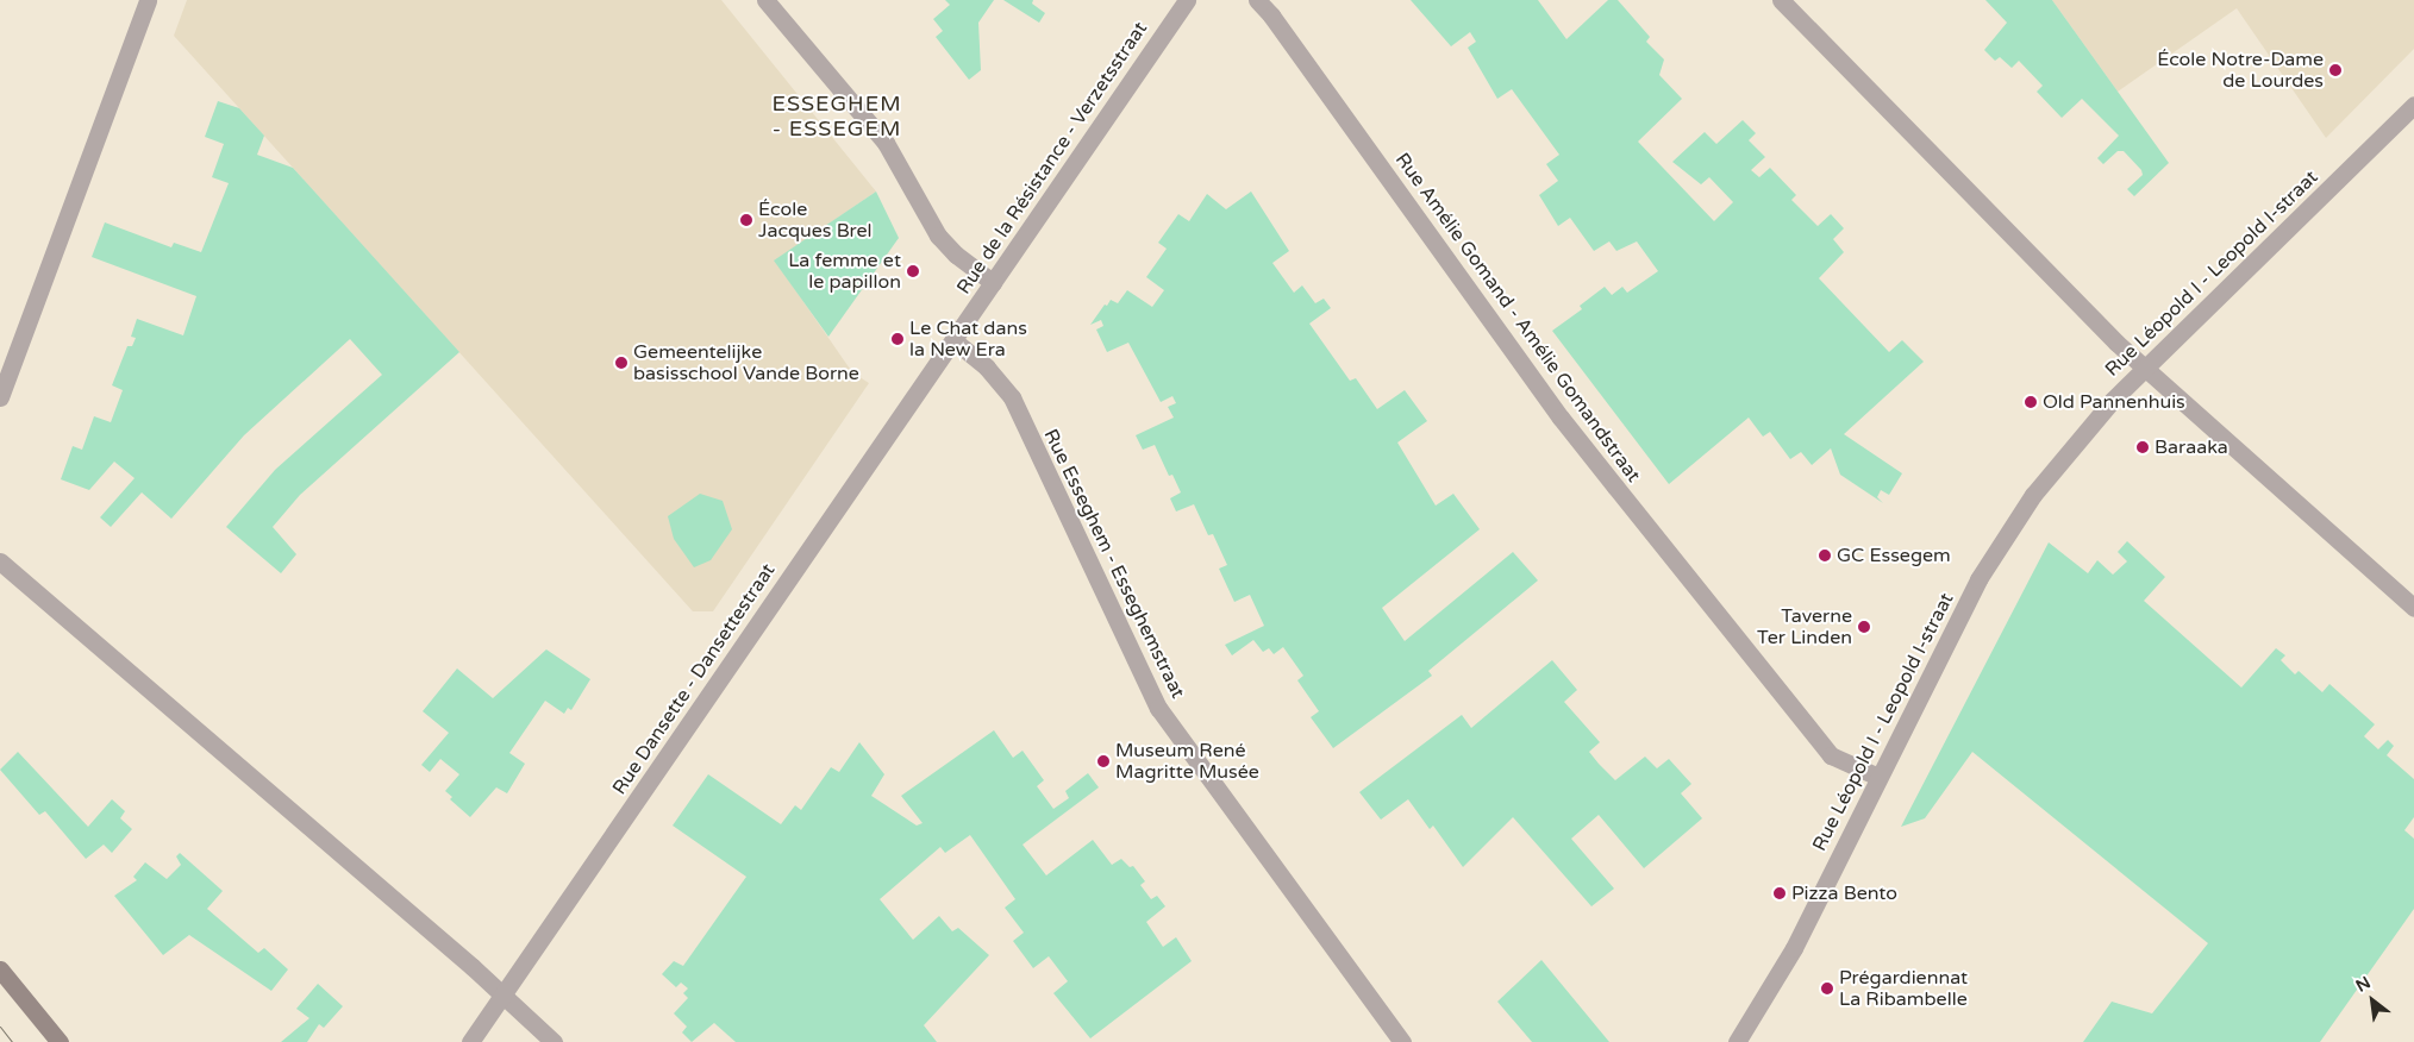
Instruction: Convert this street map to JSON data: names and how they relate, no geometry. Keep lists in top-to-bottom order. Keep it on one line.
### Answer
{"streets":{"street":["Rue de la Résistance - Verzetsstraat","Rue Léopold I - Leopold I-straat","Rue Amélie Gomand - Amélie Gomandstraat","Rue Esseghem - Esseghemstraat","Rue Dansette - Dansettestraat"]},"crossings":[["Rue de la Résistance - Verzetsstraat","Rue Esseghem - Esseghemstraat"],["Rue de la Résistance - Verzetsstraat","Rue Dansette - Dansettestraat"],["Rue Léopold I - Leopold I-straat","Rue Amélie Gomand - Amélie Gomandstraat"],["Rue Esseghem - Esseghemstraat","Rue Dansette - Dansettestraat"]],"districts":["ESSEGHEM - ESSEGEM"],"places":["École Notre-Dame de Lourdes","École Jacques Brel","La femme et le papillon","Le Chat dans la New Era","Gemeentelijke basisschool Vande Borne","Old Pannenhuis","Baraaka","GC Essegem","Taverne Ter Linden","Museum René Magritte Musée","Pizza Bento","Prégardiennat La Ribambelle"],"north":"top left"}
